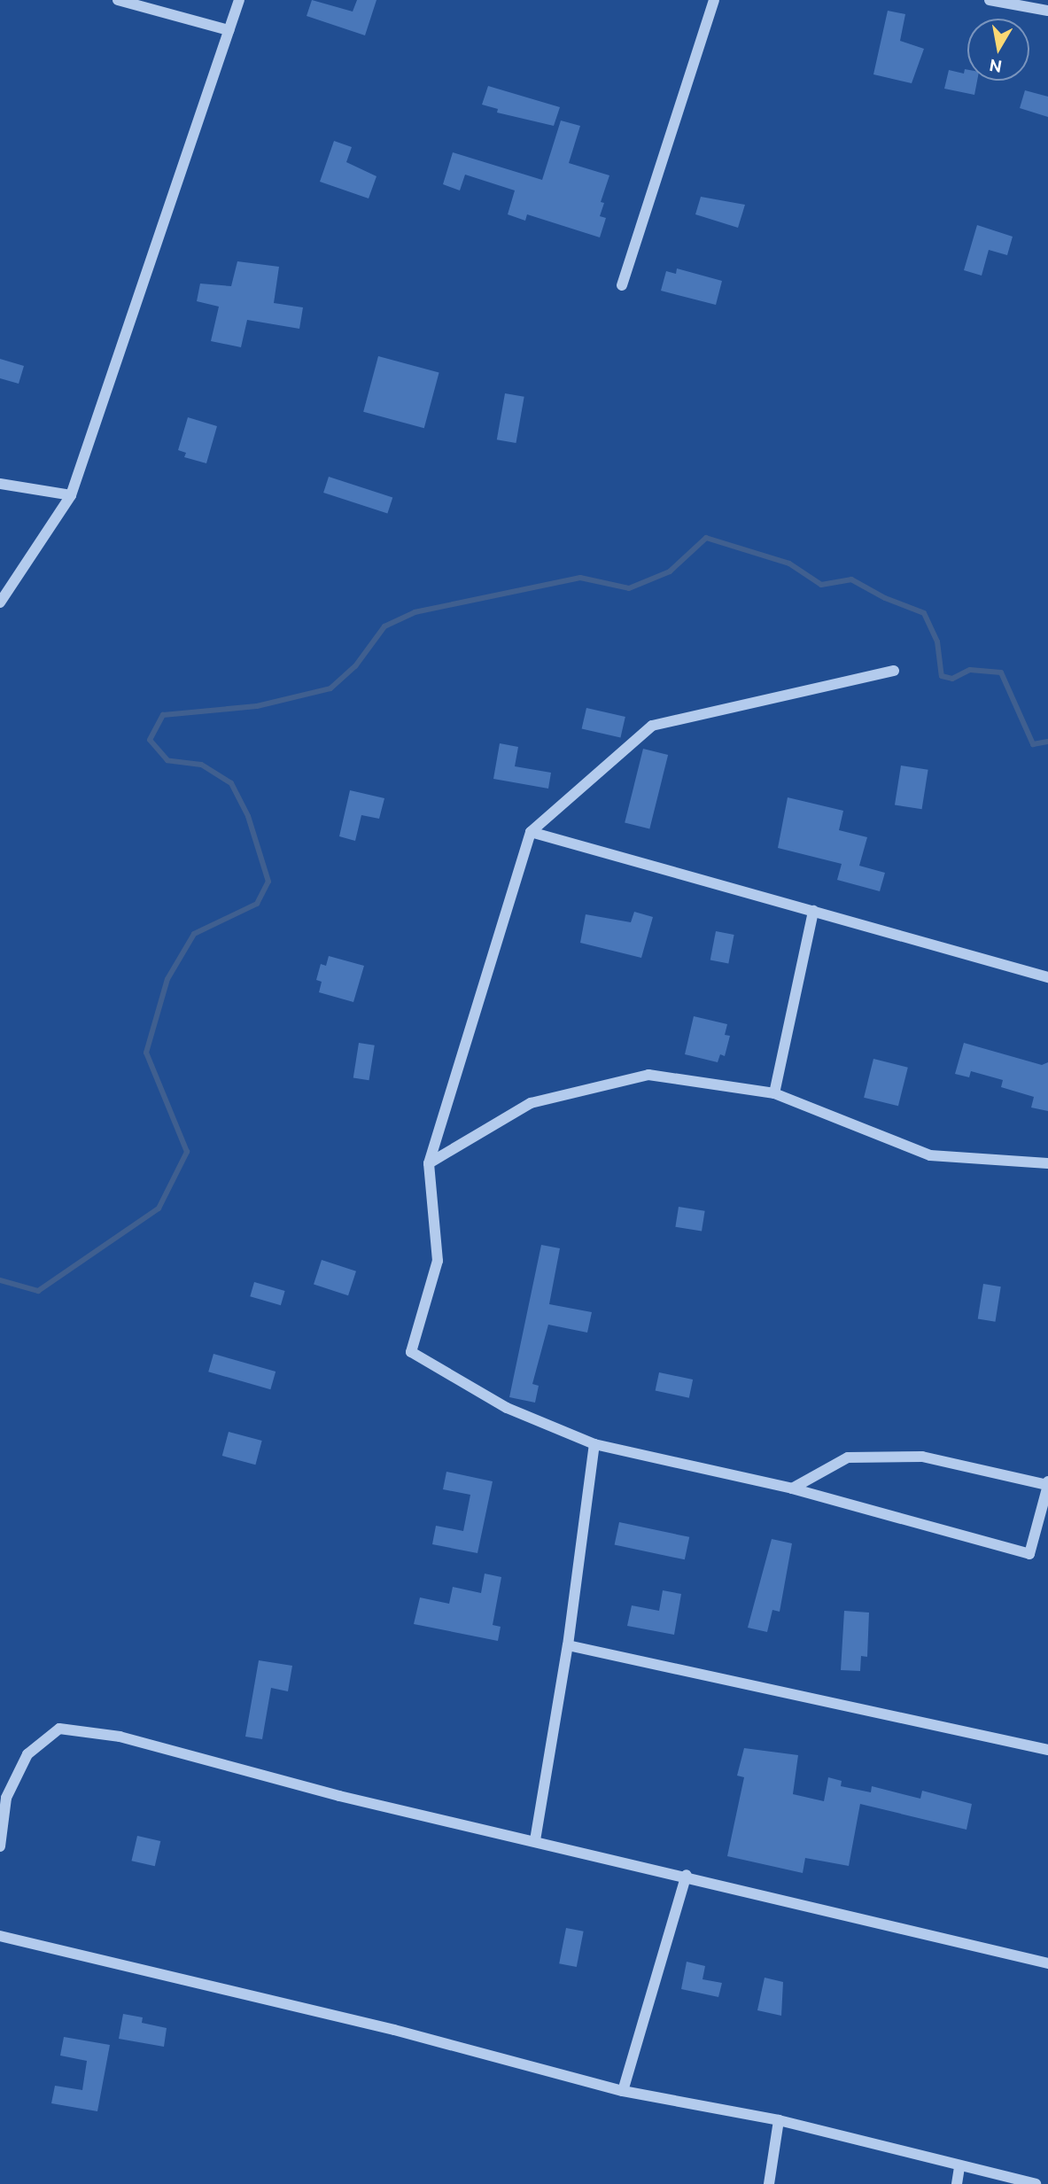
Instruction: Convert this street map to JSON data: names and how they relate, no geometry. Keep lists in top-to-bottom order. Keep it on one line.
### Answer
{"north":"bottom"}
